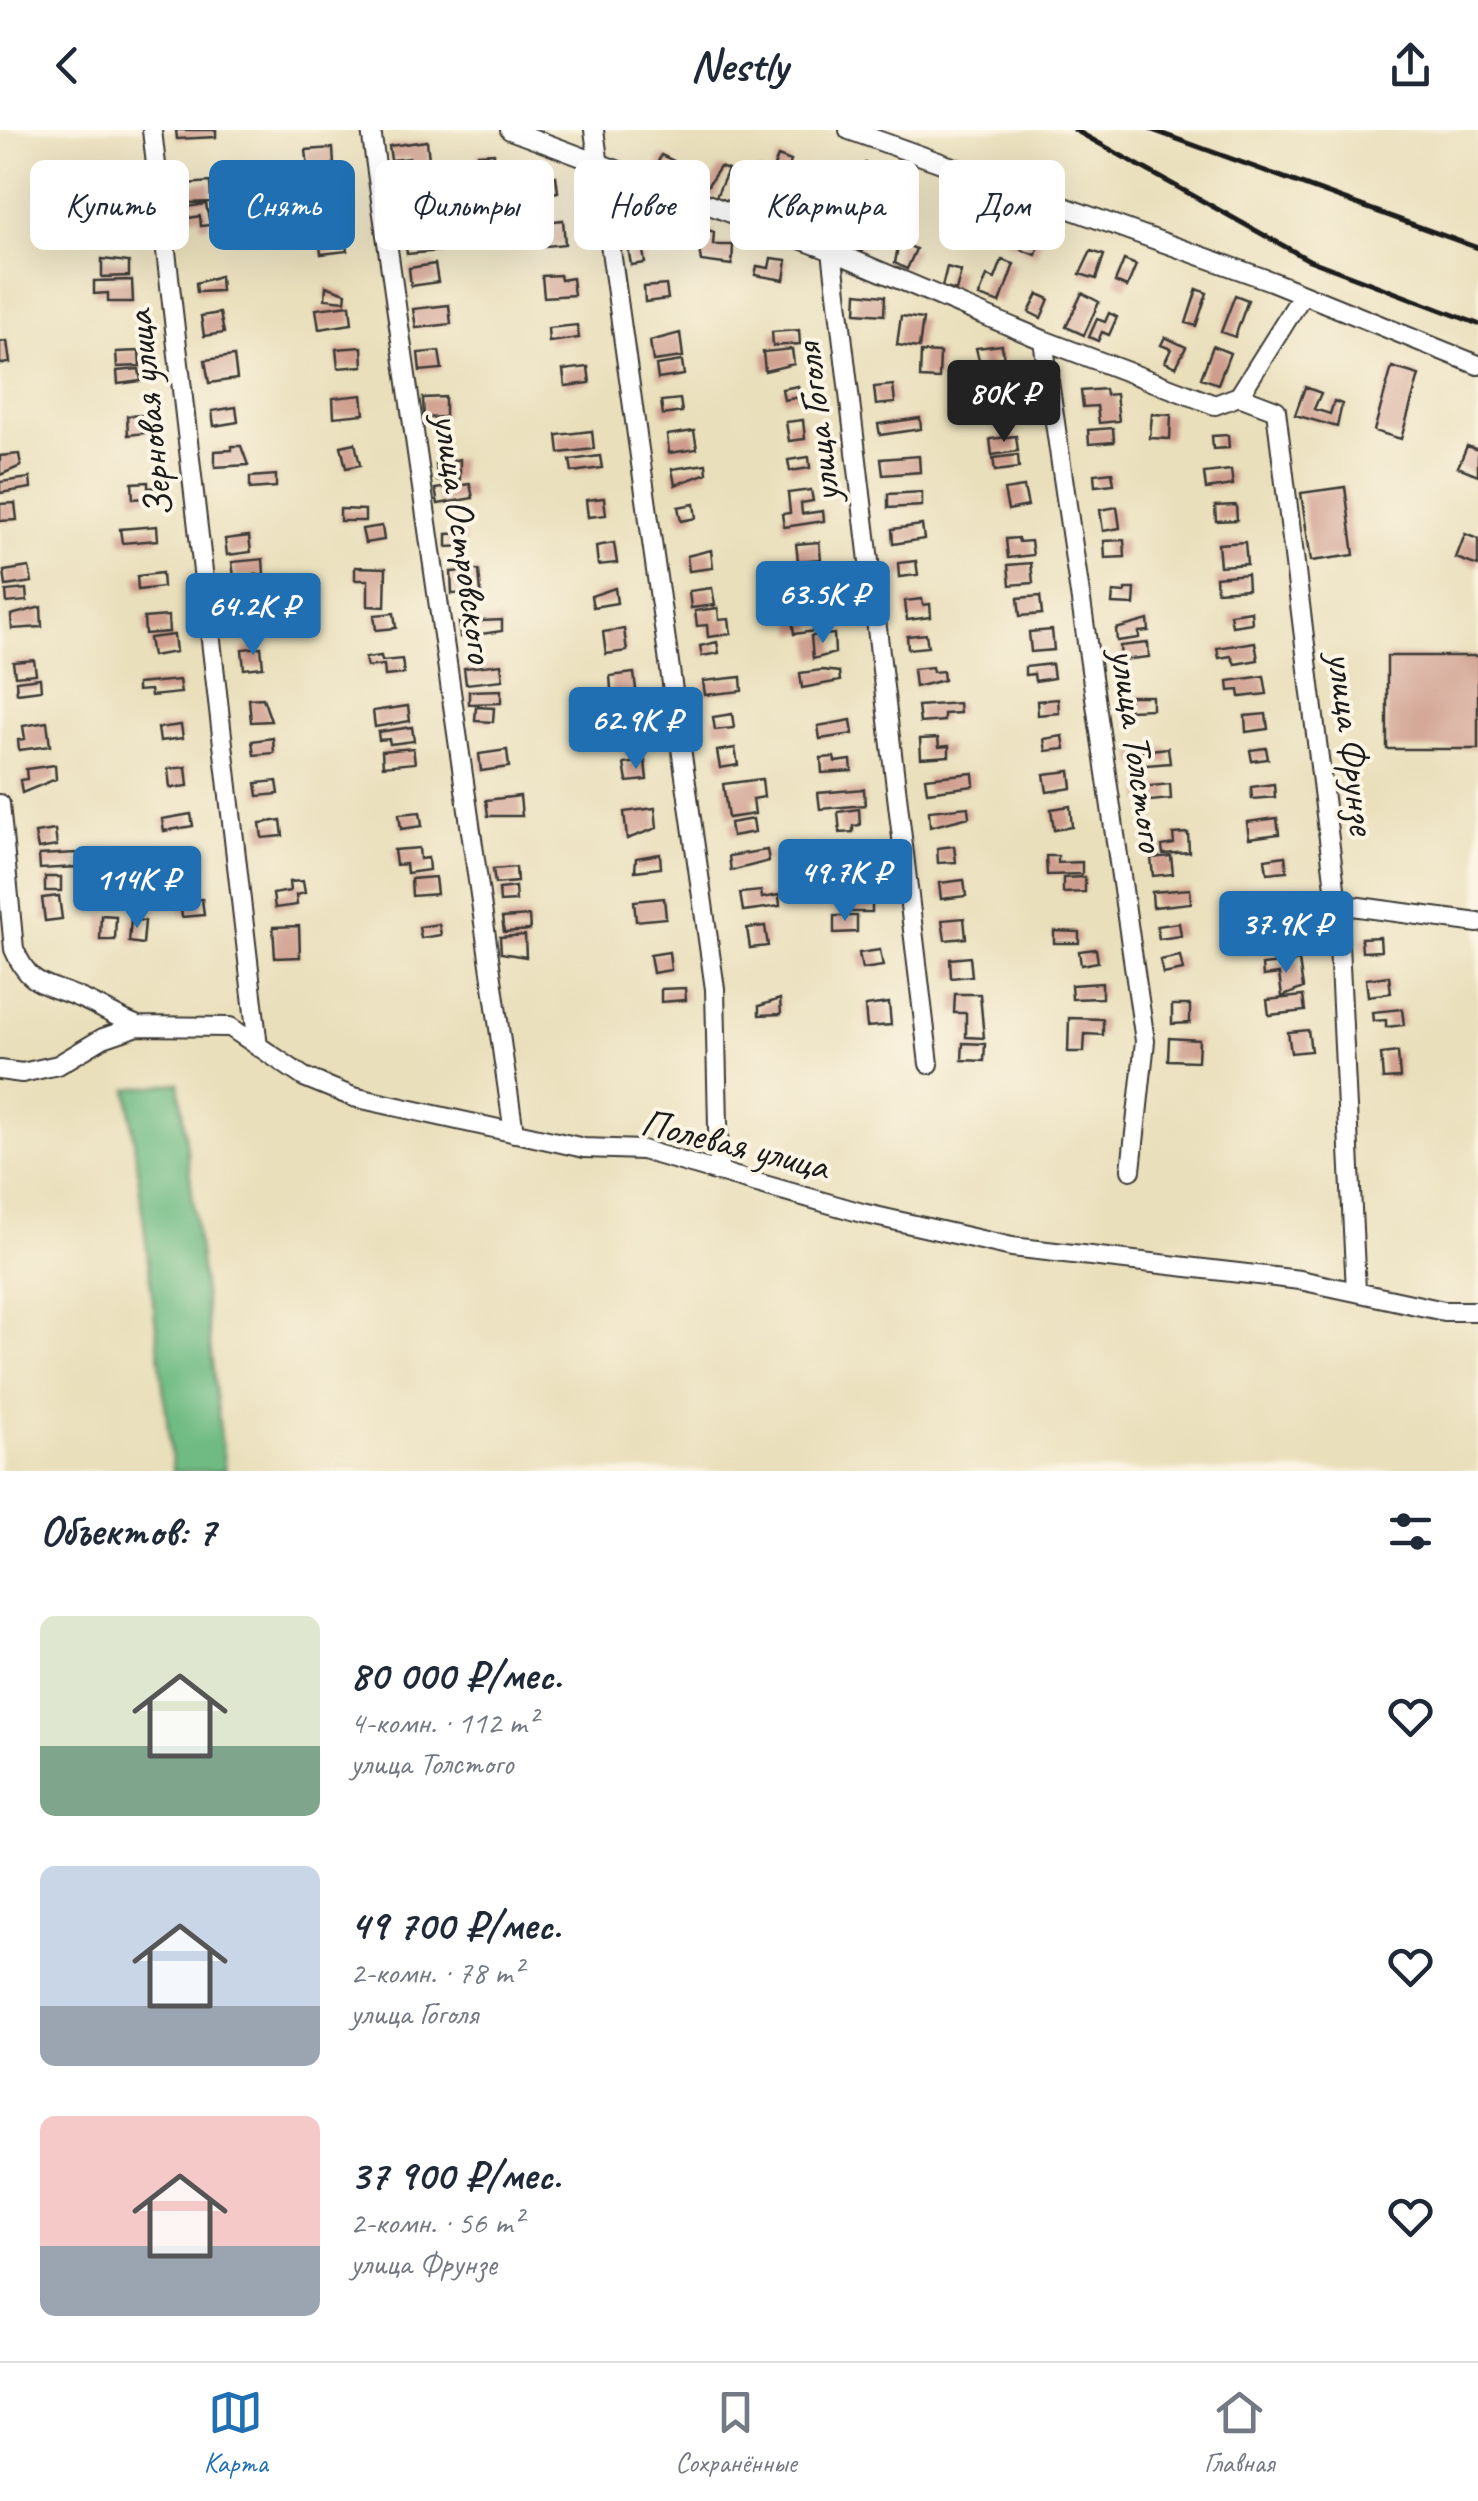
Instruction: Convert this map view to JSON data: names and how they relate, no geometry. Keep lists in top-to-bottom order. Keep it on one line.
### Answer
{"streets":{"street":["Зерновая улица","улица Гоголя","улица Островского","улица Фрунзе","улица Толстого","Полевая улица"]},"crossings":[["Зерновая улица","Полевая улица"],["улица Островского","Полевая улица"],["улица Фрунзе","Полевая улица"]],"page":{"header":"Nestly","chip":["Купить","Снять","Фильтры","Новое","Квартира","Дом"],"price":["80K ₽","63.5K ₽","64.2K ₽","62.9K ₽","49.7K ₽","114K ₽","37.9K ₽"],"heading":"Объектов: 7","list":[{"name":"80 000 ₽/мес.","note":"4-комн. · 112 m² · улица Толстого"},{"name":"49 700 ₽/мес.","note":"2-комн. · 78 m² · улица Гоголя"},{"name":"37 900 ₽/мес.","note":"2-комн. · 56 m² · улица Фрунзе"}],"tabs":["Карта","Сохранённые","Главная"]}}
